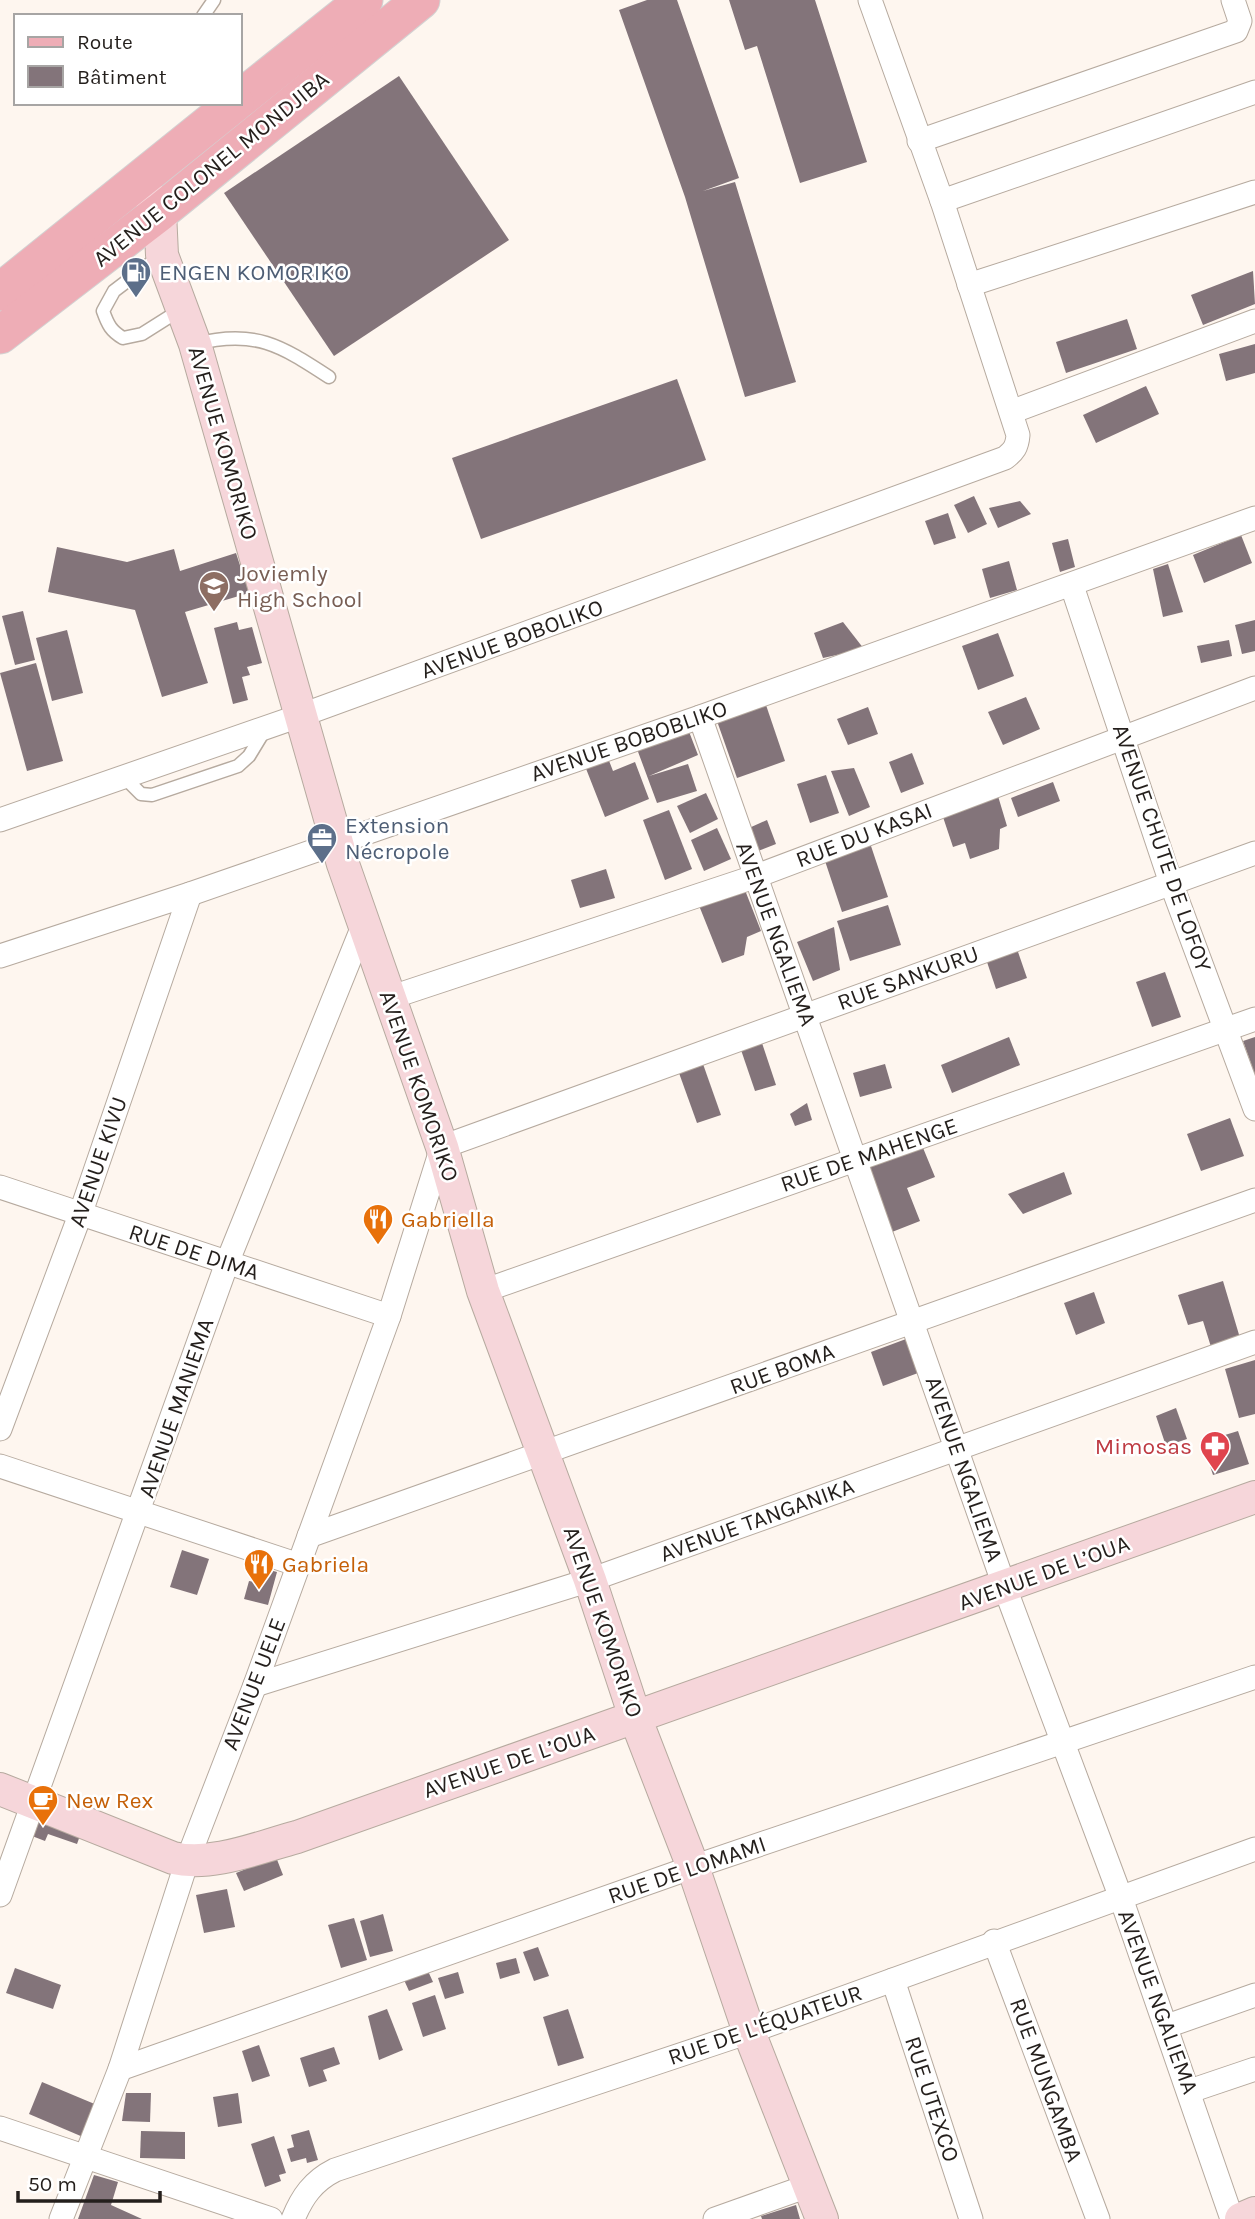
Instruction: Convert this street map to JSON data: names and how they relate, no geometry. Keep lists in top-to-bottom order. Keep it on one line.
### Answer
{"streets":{"main road":["AVENUE COLONEL MONDJIBA"],"street":["AVENUE KOMORIKO","AVENUE BOBOLIKO","AVENUE BOBOBLIKO","RUE DU KASAI","AVENUE CHUTE DE LOFOY","AVENUE NGALIEMA","RUE SANKURU","RUE DE MAHENGE","AVENUE KIVU","RUE DE DIMA","RUE BOMA","AVENUE MANIEMA","AVENUE TANGANIKA","AVENUE DE L’OUA","AVENUE UELE","RUE DE LOMAMI","RUE DE L'ÉQUATEUR","RUE MUNGAMBA","RUE UTEXCO"]},"crossings":[["AVENUE COLONEL MONDJIBA","AVENUE KOMORIKO"],["AVENUE KOMORIKO","AVENUE BOBOLIKO"],["AVENUE KOMORIKO","AVENUE BOBOBLIKO"],["AVENUE KOMORIKO","RUE DU KASAI"],["AVENUE KOMORIKO","RUE SANKURU"],["AVENUE KOMORIKO","RUE DE MAHENGE"],["AVENUE KOMORIKO","RUE BOMA"],["AVENUE KOMORIKO","AVENUE MANIEMA"],["AVENUE KOMORIKO","AVENUE TANGANIKA"],["AVENUE KOMORIKO","AVENUE DE L’OUA"],["AVENUE KOMORIKO","AVENUE UELE"],["AVENUE KOMORIKO","RUE DE LOMAMI"],["AVENUE KOMORIKO","RUE DE L'ÉQUATEUR"],["AVENUE BOBOBLIKO","AVENUE CHUTE DE LOFOY"],["AVENUE BOBOBLIKO","AVENUE NGALIEMA"],["AVENUE BOBOBLIKO","AVENUE KIVU"],["RUE DU KASAI","AVENUE CHUTE DE LOFOY"],["RUE DU KASAI","AVENUE NGALIEMA"],["AVENUE CHUTE DE LOFOY","RUE SANKURU"],["AVENUE CHUTE DE LOFOY","RUE DE MAHENGE"],["AVENUE NGALIEMA","RUE SANKURU"],["AVENUE NGALIEMA","RUE DE MAHENGE"],["AVENUE NGALIEMA","RUE BOMA"],["AVENUE NGALIEMA","AVENUE TANGANIKA"],["AVENUE NGALIEMA","AVENUE DE L’OUA"],["AVENUE NGALIEMA","RUE DE LOMAMI"],["AVENUE NGALIEMA","RUE DE L'ÉQUATEUR"],["RUE SANKURU","AVENUE UELE"],["AVENUE KIVU","RUE DE DIMA"],["RUE DE DIMA","AVENUE MANIEMA"],["RUE DE DIMA","AVENUE UELE"],["RUE BOMA","AVENUE UELE"],["AVENUE MANIEMA","AVENUE DE L’OUA"],["AVENUE TANGANIKA","AVENUE UELE"],["AVENUE DE L’OUA","AVENUE UELE"],["AVENUE UELE","RUE DE LOMAMI"],["RUE DE L'ÉQUATEUR","RUE MUNGAMBA"],["RUE DE L'ÉQUATEUR","RUE UTEXCO"]],"places":{"fuel station":["ENGEN KOMORIKO"],"school or university":["Joviemly High School"],"office":["Extension Nécropole"],"restaurant":["Gabriella","Gabriela"],"pharmacy":["Mimosas"],"cafe":["New Rex"]},"legend":["Route","Bâtiment"],"scale_bar":"50 m"}
